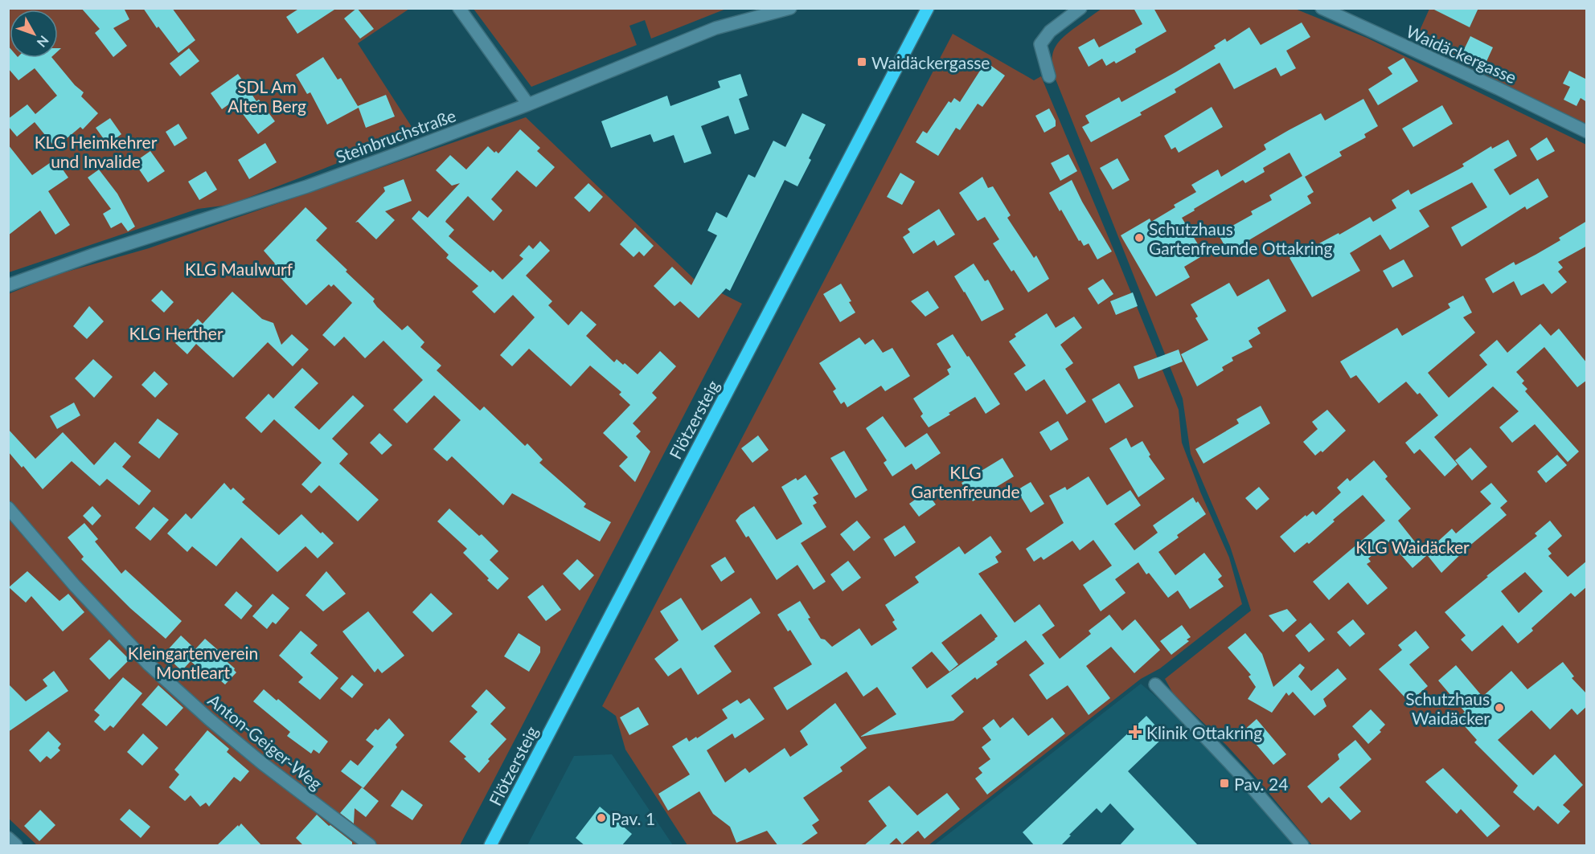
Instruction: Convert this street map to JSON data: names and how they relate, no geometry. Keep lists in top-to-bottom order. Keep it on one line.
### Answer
{"streets":{"main road":["Flötzersteig"],"street":["Waidäckergasse","Steinbruchstraße","Anton-Geiger-Weg"]},"parks":["SDL Am Alten Berg","KLG Heimkehrer und Invalide","KLG Maulwurf","KLG Herther","KLG Gartenfreunde","KLG Waidäcker","Kleingartenverein Montleart"],"places":{"transit":["Waidäckergasse","Pav. 24"],"other":["Schutzhaus Gartenfreunde Ottakring","Schutzhaus Waidäcker","Pav. 1"],"health":["Klinik Ottakring"]},"north":"bottom right"}
